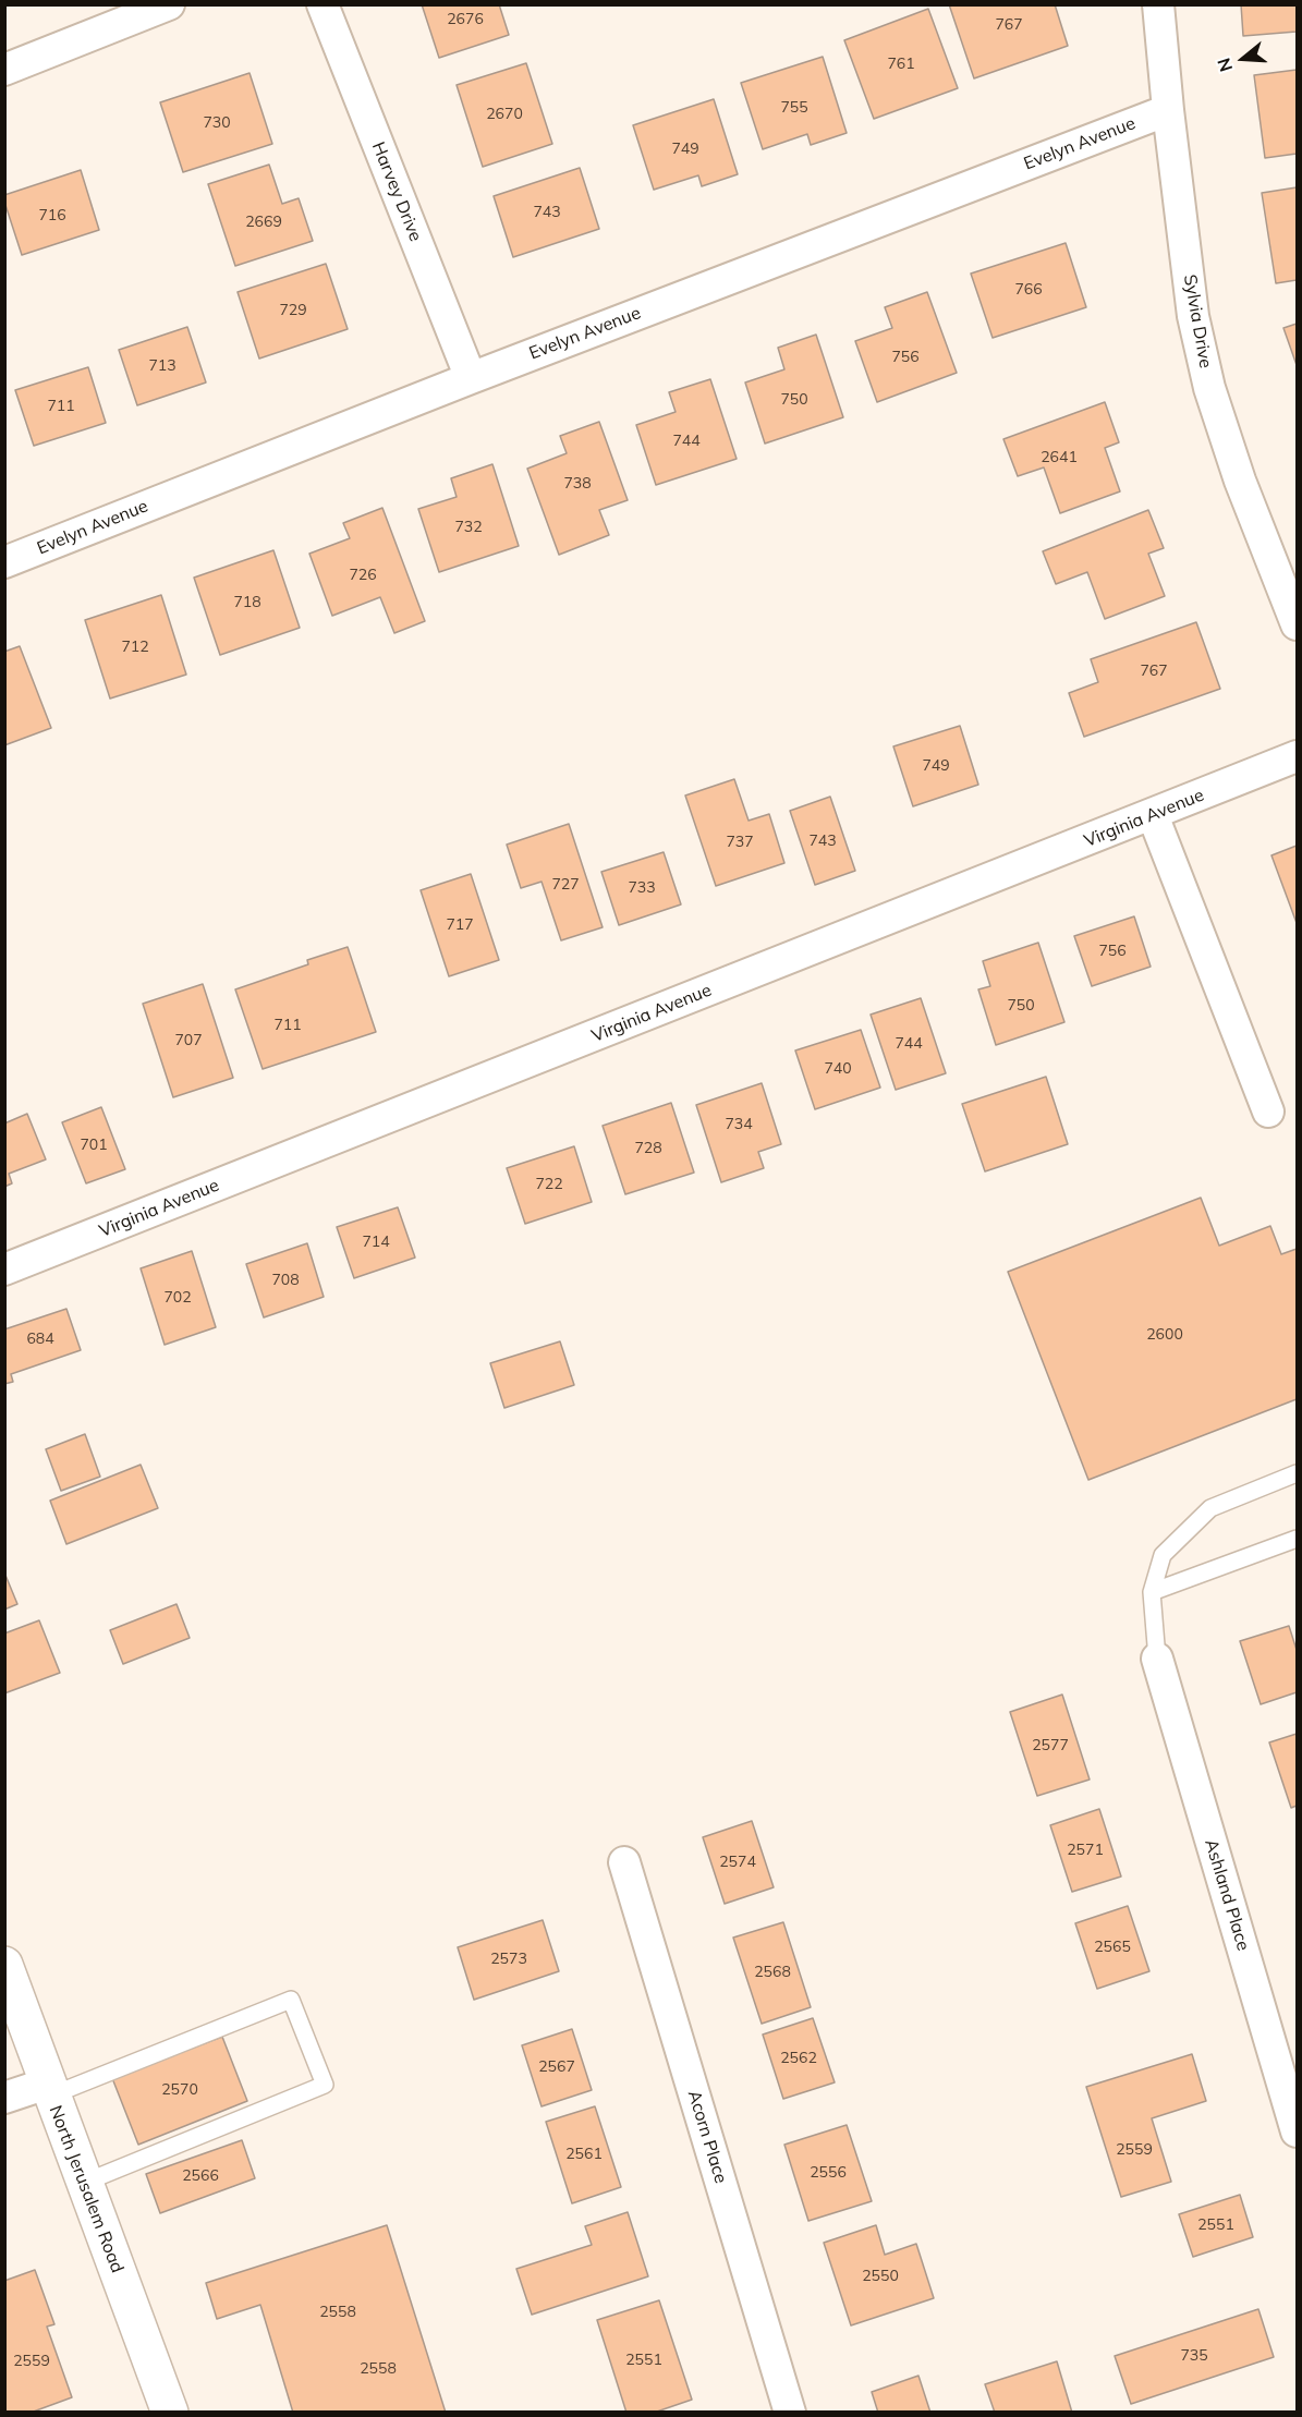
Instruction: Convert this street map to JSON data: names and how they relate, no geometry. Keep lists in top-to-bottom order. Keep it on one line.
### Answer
{"streets":{"main road":["North Jerusalem Road"],"street":["Evelyn Avenue","Harvey Drive","Sylvia Drive","Virginia Avenue","Ashland Place","Acorn Place"]},"crossings":[["Evelyn Avenue","Harvey Drive"],["Evelyn Avenue","Sylvia Drive"]],"house_numbers":["2676","767","761","755","2670","730","749","743","716","2669","766","729","756","713","750","711","744","2641","738","732","726","718","712","767","749","743","737","727","733","717","756","750","711","707","744","740","734","701","728","722","714","708","702","2600","684","2577","2571","2574","2565","2573","2568","2562","2567","2570","2559","2561","2556","2566","2551","2550","2558","735","2551","2559","2558"],"north":"left"}
